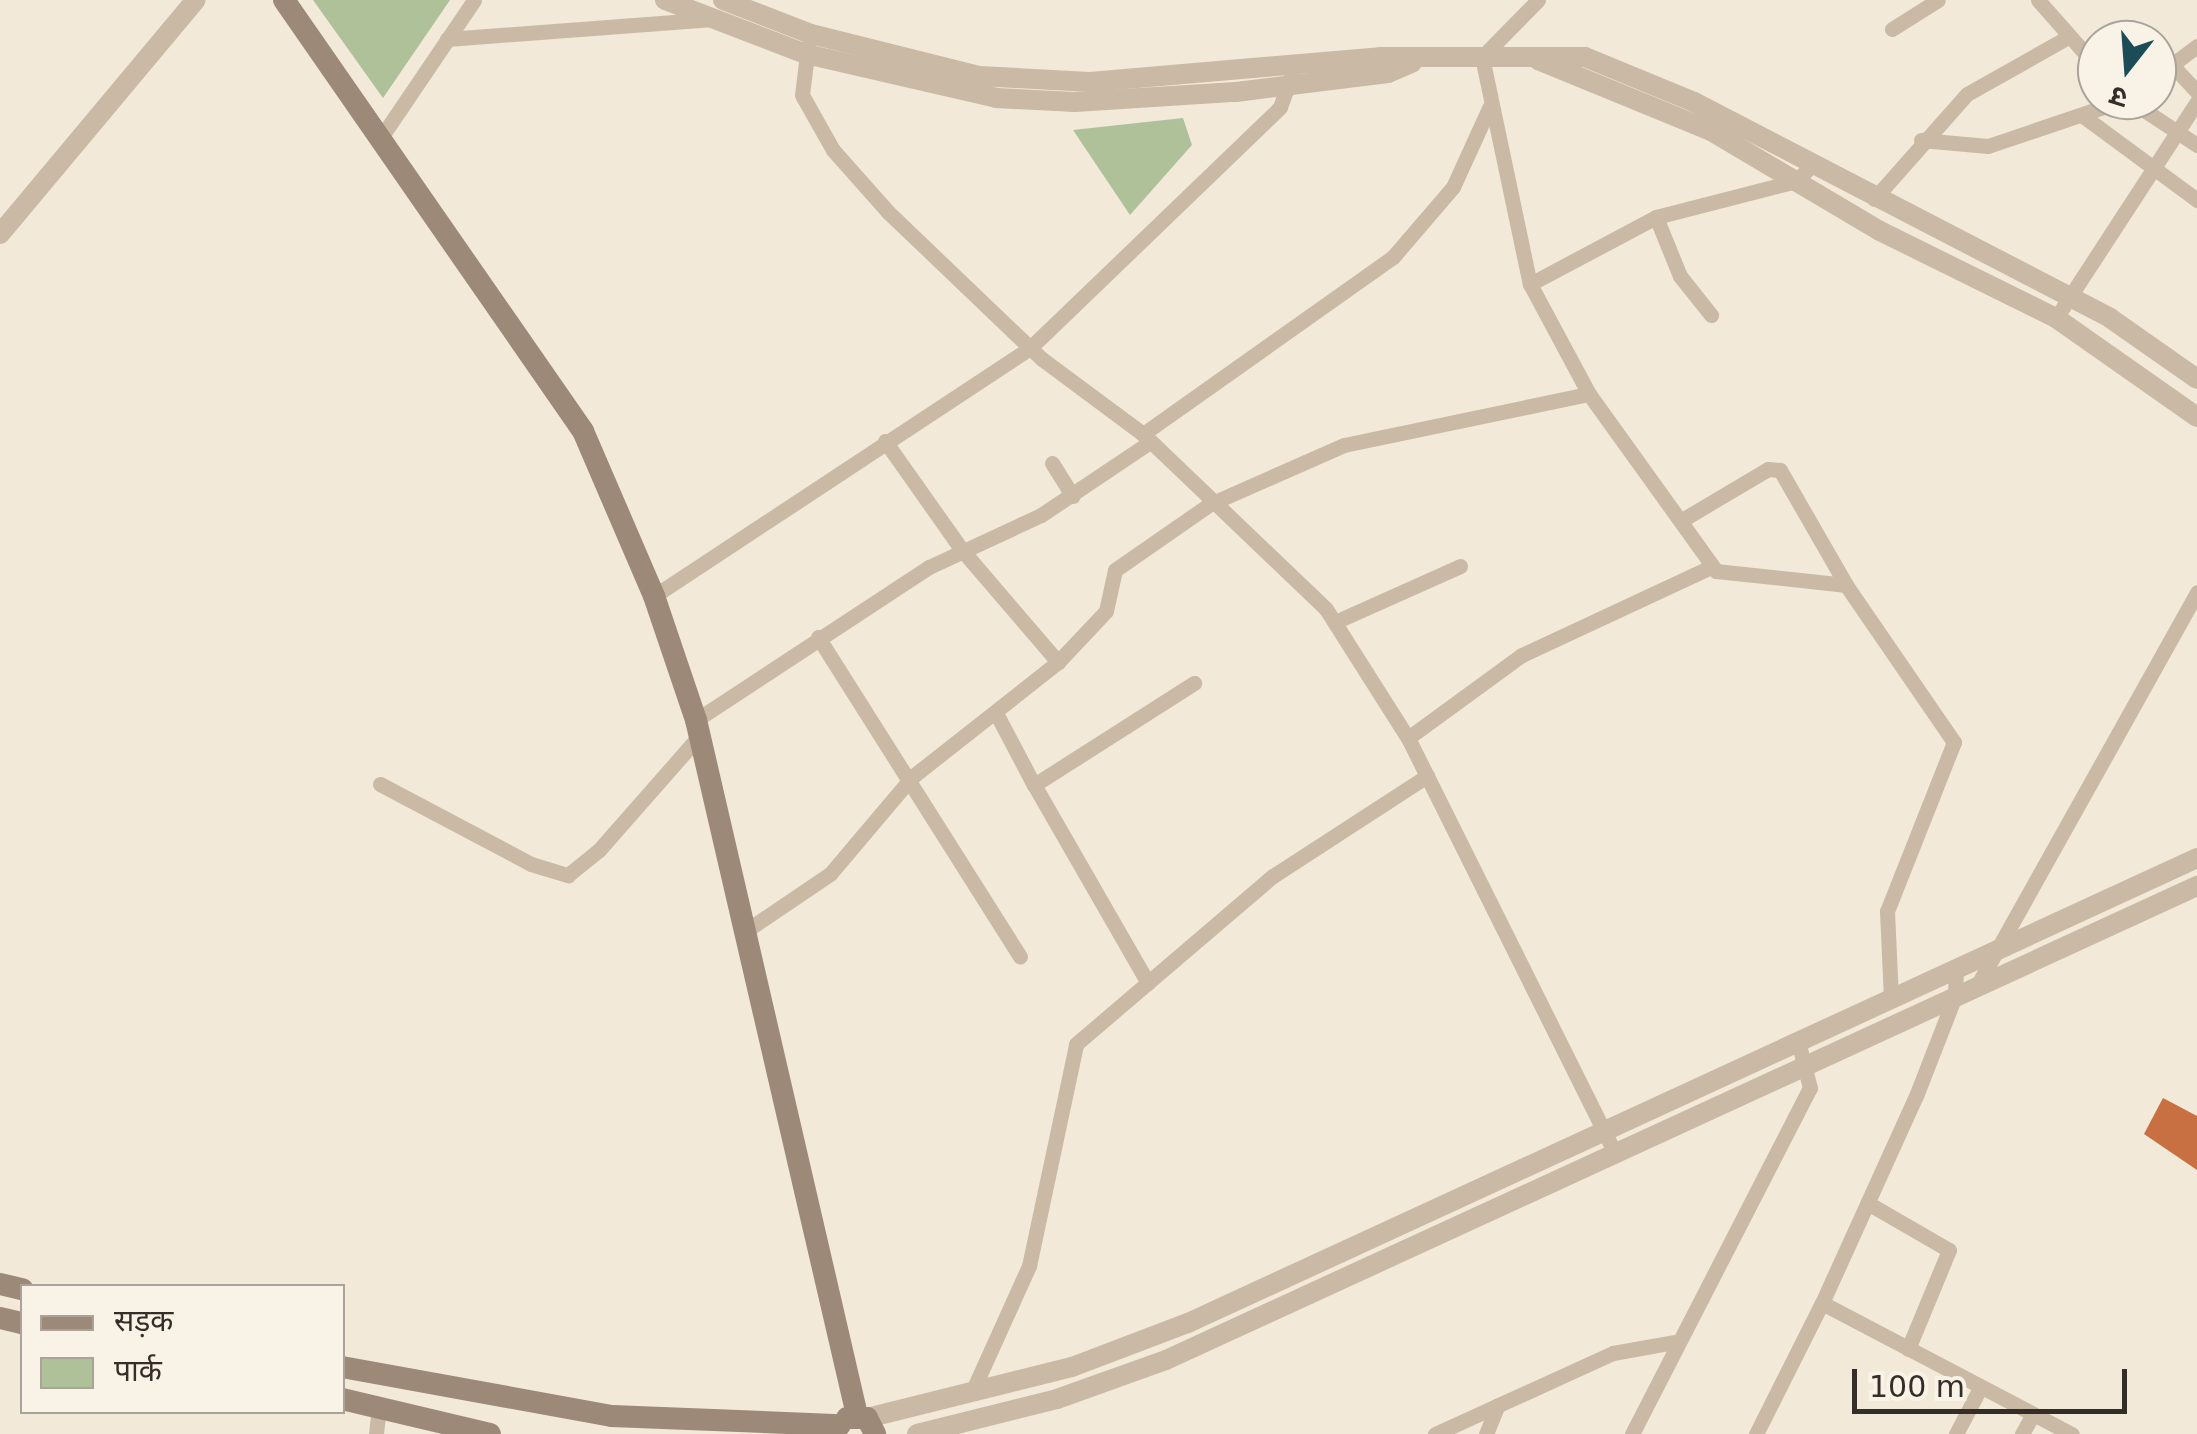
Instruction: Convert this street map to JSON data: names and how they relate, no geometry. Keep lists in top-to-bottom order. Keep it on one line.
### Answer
{"legend":["सड़क","पार्क"],"scale_bar":"100 m","north":"bottom"}
